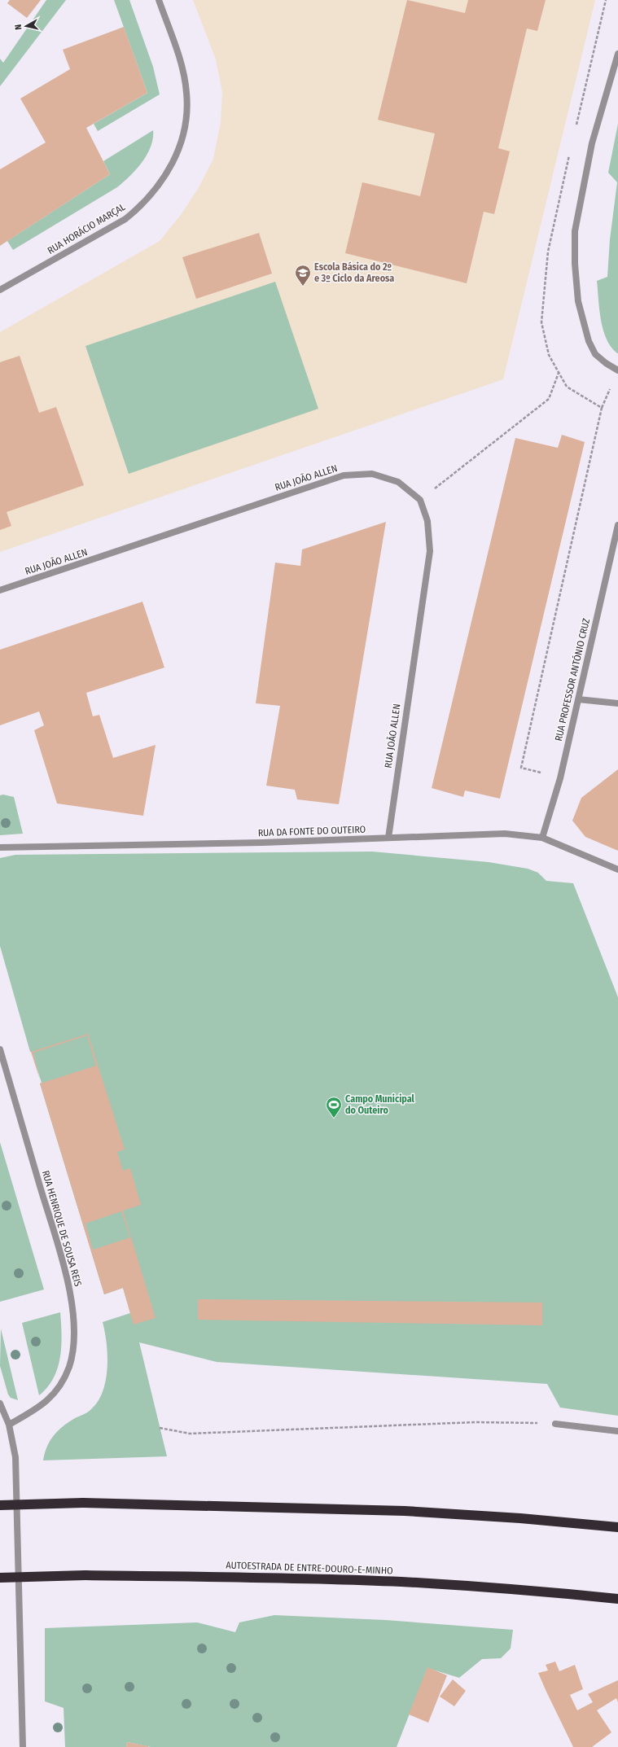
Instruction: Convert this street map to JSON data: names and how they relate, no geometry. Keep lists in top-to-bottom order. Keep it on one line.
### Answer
{"streets":{"highway":["AUTOESTRADA DE ENTRE-DOURO-E-MINHO"],"street":["RUA HORÁCIO MARÇAL","RUA JOÃO ALLEN","RUA PROFESSOR ANTÓNIO CRUZ","RUA DA FONTE DO OUTEIRO","RUA HENRIQUE DE SOUSA REIS"]},"crossings":[["RUA JOÃO ALLEN","RUA DA FONTE DO OUTEIRO"],["RUA PROFESSOR ANTÓNIO CRUZ","RUA DA FONTE DO OUTEIRO"]],"places":{"school or university":["Escola Básica do 2º e 3º Ciclo da Areosa"],"sports":["Campo Municipal do Outeiro"]},"north":"left"}
